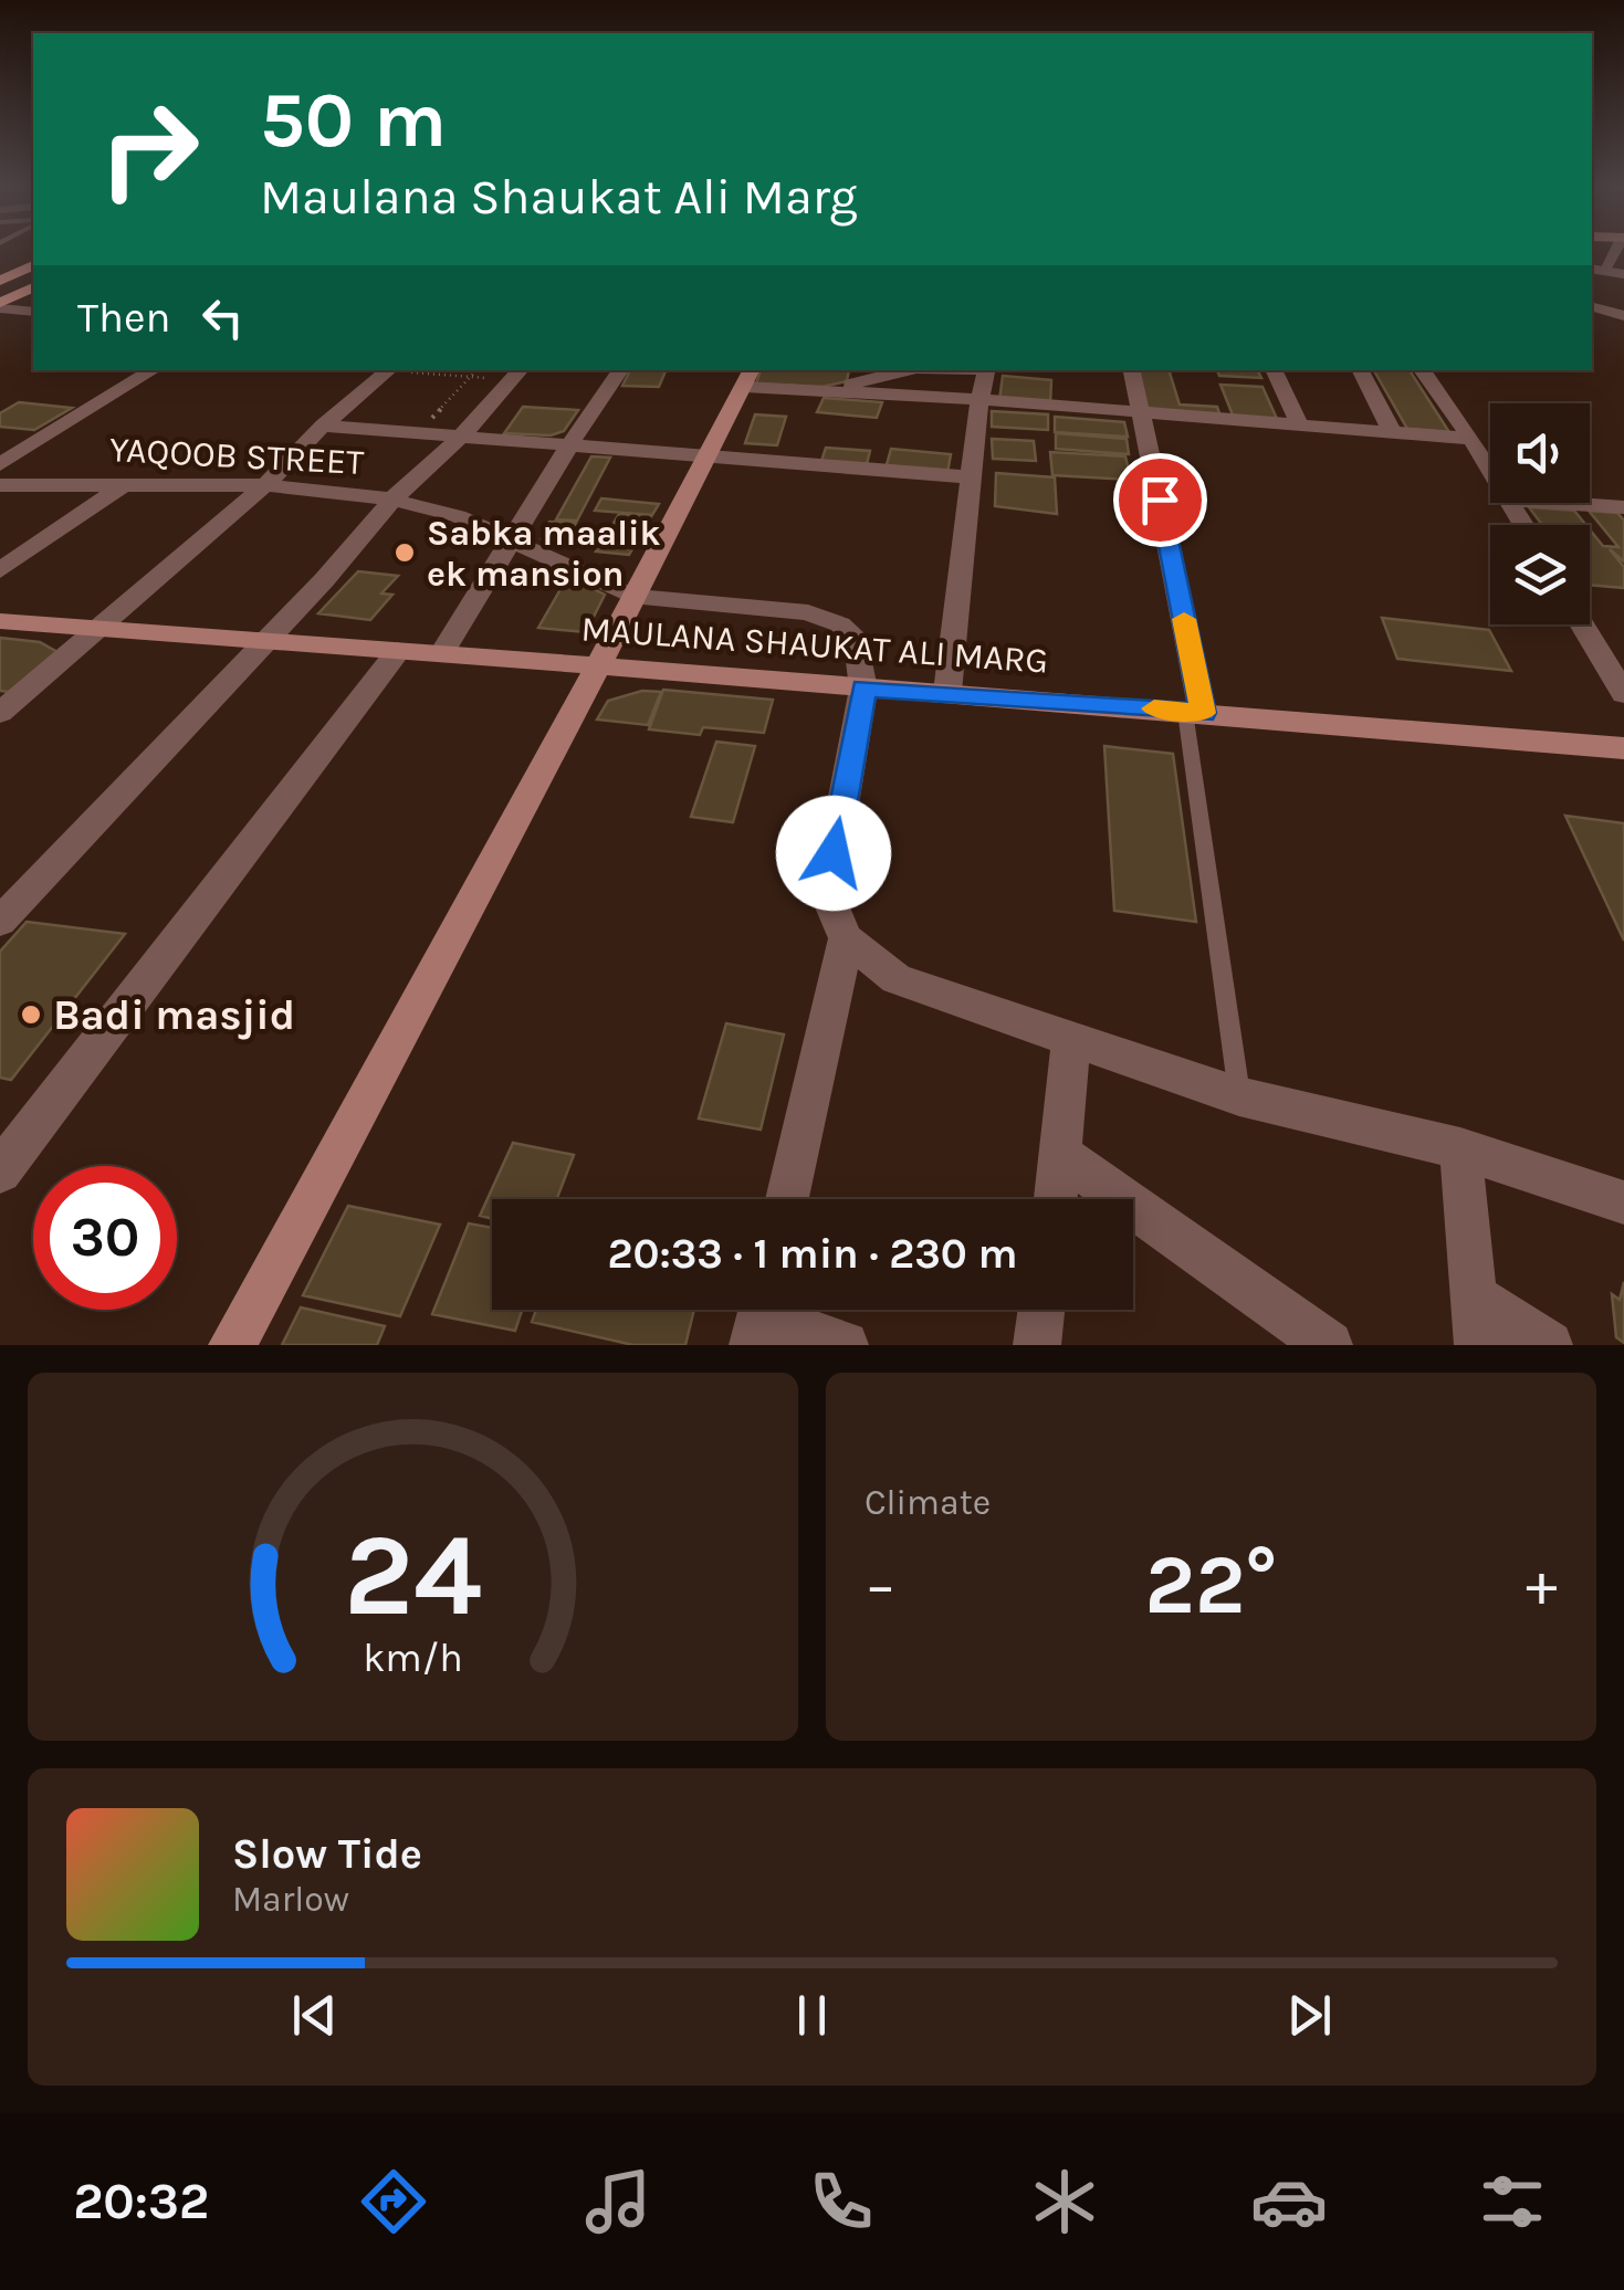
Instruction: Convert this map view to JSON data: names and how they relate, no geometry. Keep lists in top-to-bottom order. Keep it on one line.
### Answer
{"streets":{"main road":["MAULANA SHAUKAT ALI MARG"],"street":["YAQOOB STREET"]},"crossings":[["YAQOOB STREET","MAULANA SHAUKAT ALI MARG"]],"places":["Sabka maalik ek mansion","Badi masjid"],"page":{"turn":["50 m","Maulana Shaukat Ali Marg"],"then":"Then","limit":"30","trip":"20:33 · 1 min · 230 m","tile":"Climate","heat":["−","22°","+"],"song":["Slow Tide","Marlow"],"tabs":"20:32","gauge":["24","km/h"]}}
